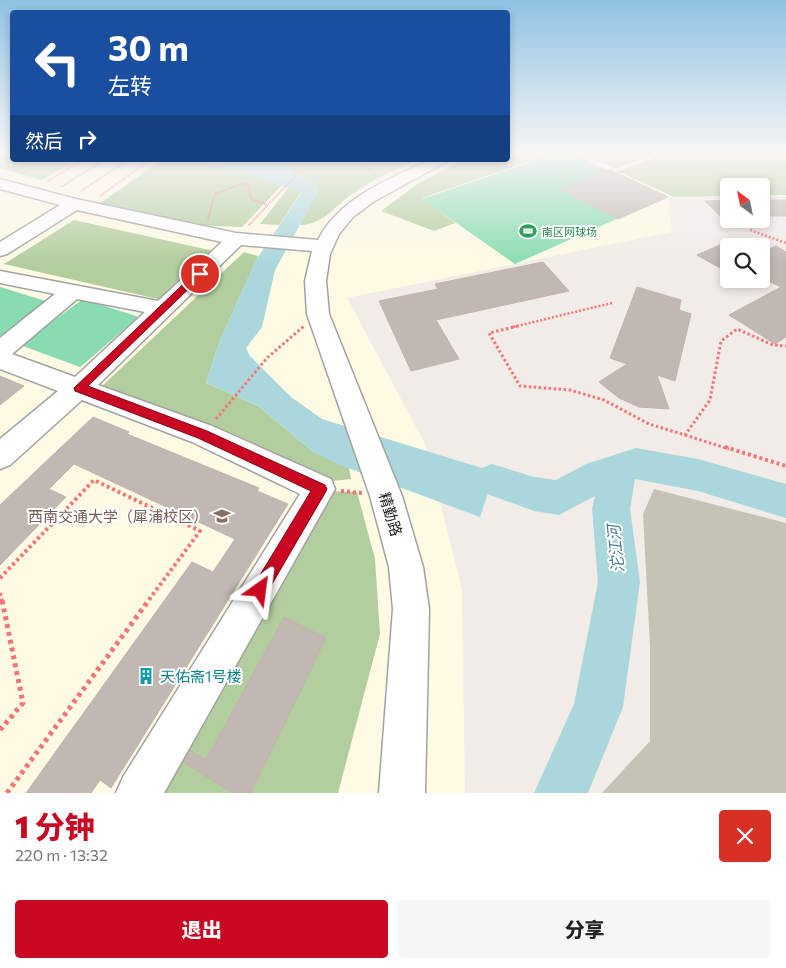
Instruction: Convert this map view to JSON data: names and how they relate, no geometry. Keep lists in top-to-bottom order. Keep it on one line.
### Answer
{"streets":{"street":["精勤路"]},"water":["沱江河"],"places":{"sports":["南区网球场"],"school or university":["西南交通大学（犀浦校区）"],"building":["天佑斋1号楼"]},"north":"top left","page":{"turn":["30 m","左转"],"then":"然后","heading":["1 分钟","220 m · 13:32"],"buttons":["退出","分享"]}}
